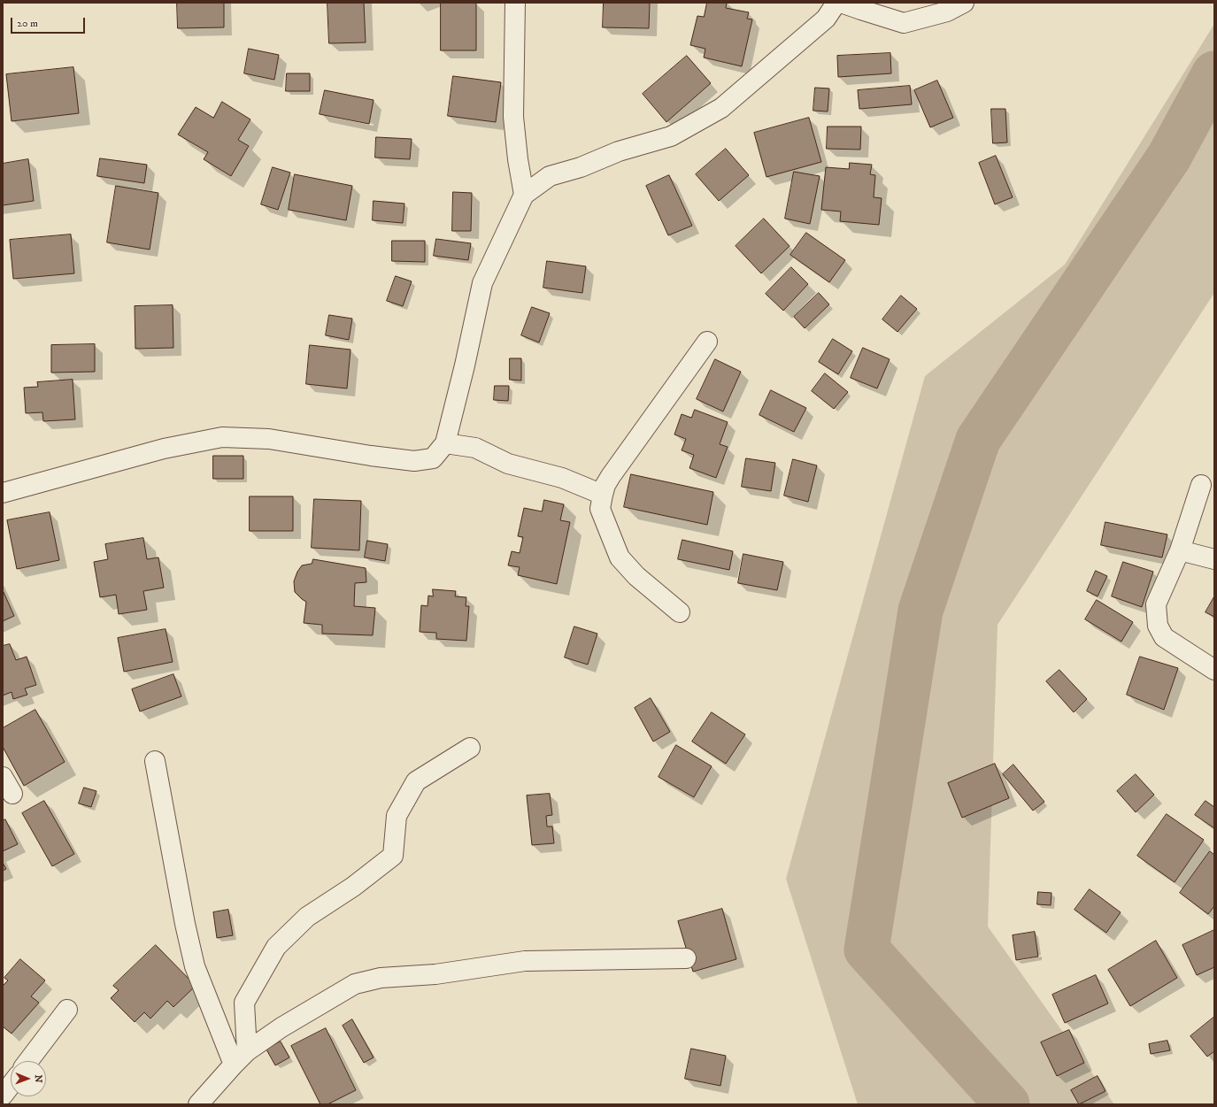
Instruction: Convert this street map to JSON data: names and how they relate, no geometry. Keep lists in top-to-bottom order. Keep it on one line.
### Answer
{"scale_bar":"20 m","north":"right"}
